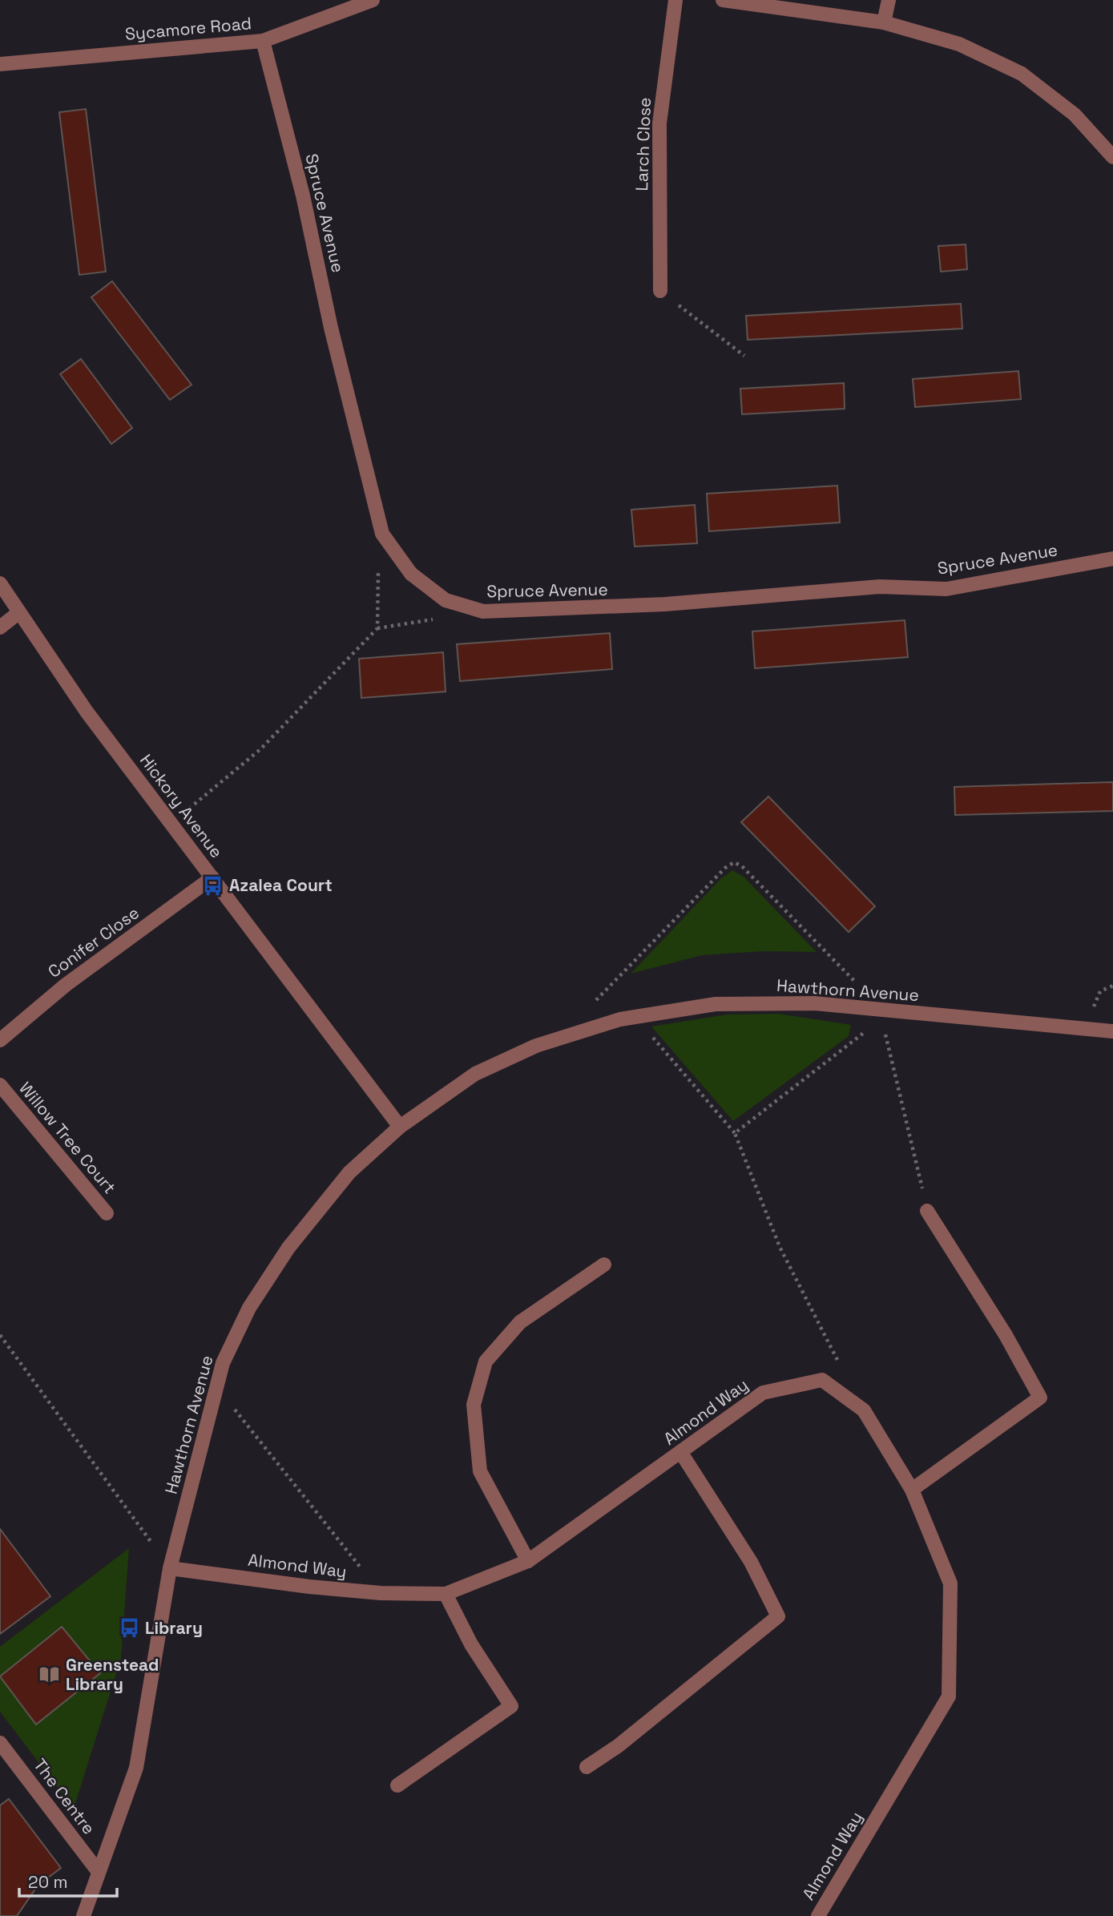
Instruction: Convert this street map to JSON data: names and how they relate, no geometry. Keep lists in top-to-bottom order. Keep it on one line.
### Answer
{"streets":{"street":["Sycamore Road","Larch Close","Spruce Avenue","Hickory Avenue","Conifer Close","Hawthorn Avenue","Willow Tree Court","Almond Way","The Centre"]},"crossings":[["Sycamore Road","Spruce Avenue"],["Hickory Avenue","Conifer Close"],["Hickory Avenue","Hawthorn Avenue"],["Hawthorn Avenue","Almond Way"],["Hawthorn Avenue","The Centre"]],"places":{"bus stop":["Azalea Court","Library"],"library":["Greenstead Library"]},"scale_bar":"20 m"}
